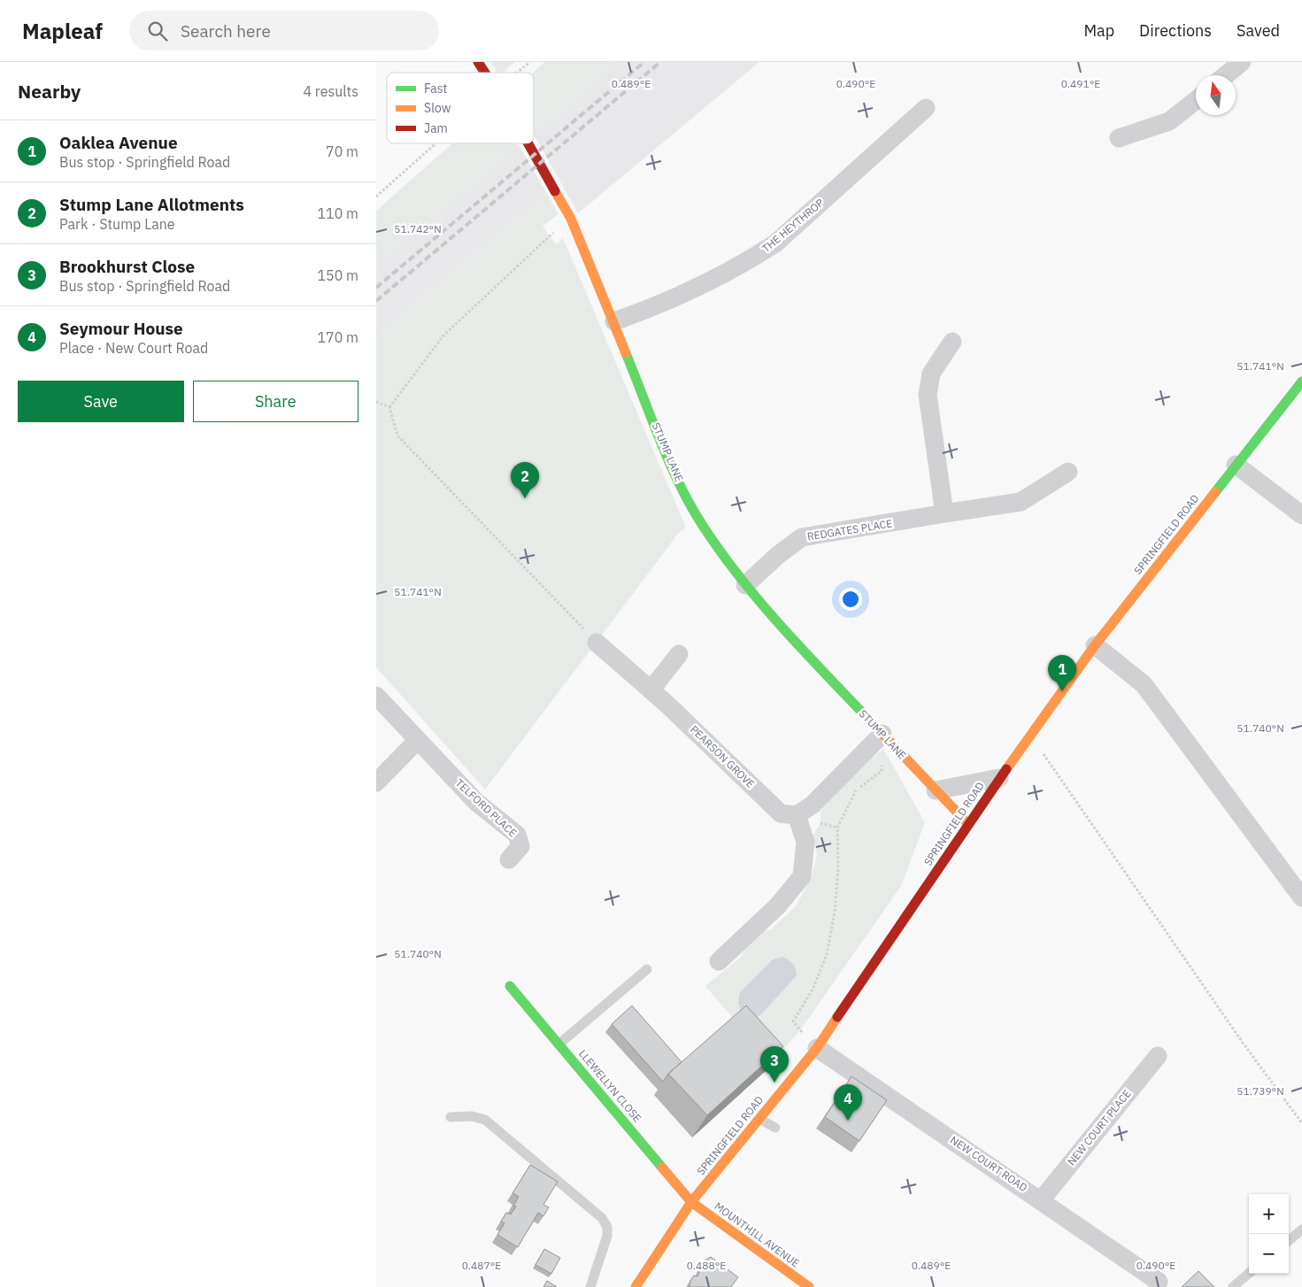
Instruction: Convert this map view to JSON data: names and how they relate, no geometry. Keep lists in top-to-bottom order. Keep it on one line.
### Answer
{"streets":{"street":["THE HEYTHROP","STUMP LANE","REDGATES PLACE","SPRINGFIELD ROAD","PEARSON GROVE","TELFORD PLACE","LLEWELLYN CLOSE","NEW COURT PLACE","NEW COURT ROAD","MOUNTHILL AVENUE"]},"crossings":[["THE HEYTHROP","STUMP LANE"],["STUMP LANE","REDGATES PLACE"],["STUMP LANE","SPRINGFIELD ROAD"],["SPRINGFIELD ROAD","LLEWELLYN CLOSE"],["SPRINGFIELD ROAD","NEW COURT ROAD"],["SPRINGFIELD ROAD","MOUNTHILL AVENUE"],["LLEWELLYN CLOSE","MOUNTHILL AVENUE"],["NEW COURT PLACE","NEW COURT ROAD"]],"legend":["Fast","Slow","Jam"],"north":"top","page":{"header":"Mapleaf","search":"Search here","nav":["Map","Directions","Saved"],"heading":["Nearby","4 results"],"list":[{"mark":"1","name":"Oaklea Avenue","note":"Bus stop · Springfield Road","value":"70 m"},{"mark":"2","name":"Stump Lane Allotments","note":"Park · Stump Lane","value":"110 m"},{"mark":"3","name":"Brookhurst Close","note":"Bus stop · Springfield Road","value":"150 m"},{"mark":"4","name":"Seymour House","note":"Place · New Court Road","value":"170 m"}],"buttons":["Save","Share"],"pins":["2","1","3","4"],"map_buttons":["+","−"]},"coordinates":["0.491°E","0.489°E","0.490°E","51.742°N","51.741°N","51.740°N","51.739°N","0.487°E","0.488°E"]}
